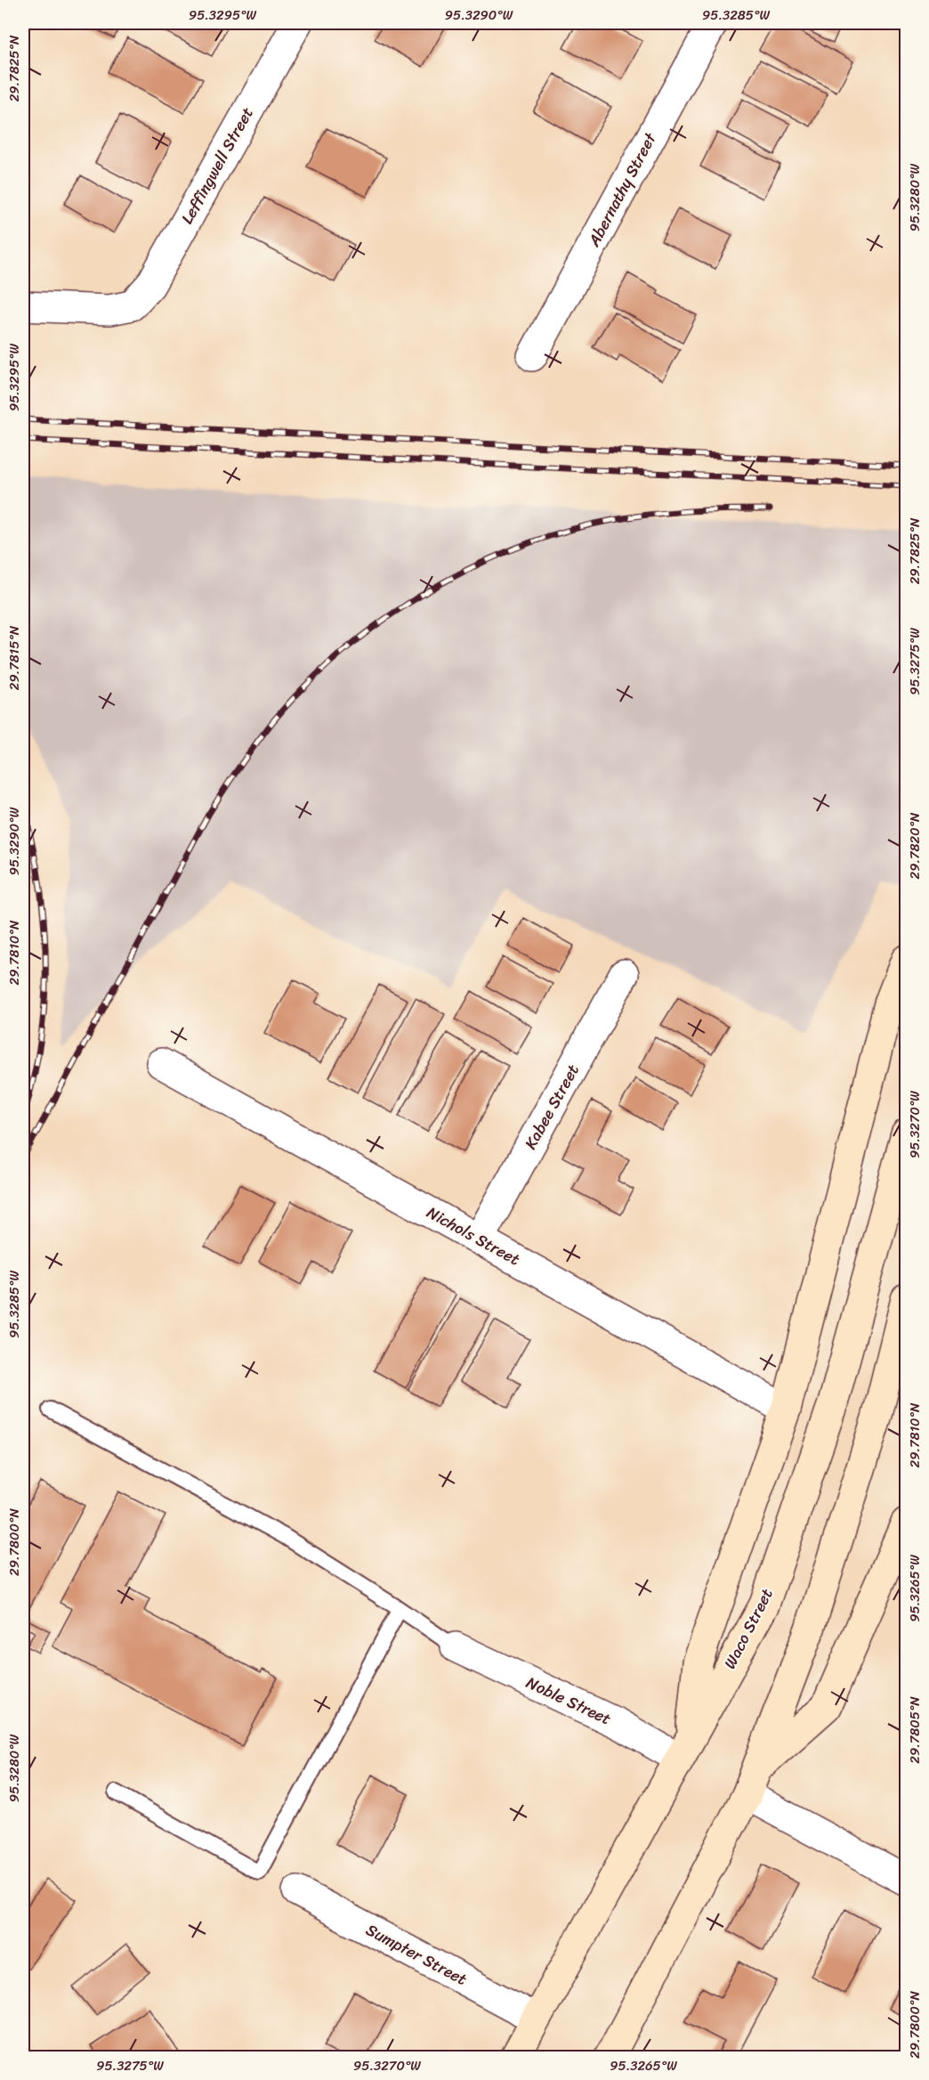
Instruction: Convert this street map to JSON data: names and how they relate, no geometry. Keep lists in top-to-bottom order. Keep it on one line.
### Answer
{"streets":{"main road":["Waco Street"],"street":["Leffingwell Street","Abernathy Street","Kabee Street","Nichols Street","Noble Street","Sumpter Street"]},"crossings":[["Kabee Street","Nichols Street"],["Waco Street","Noble Street"],["Waco Street","Sumpter Street"]],"coordinates":["95.3295°W","95.3290°W","95.3285°W","29.7825°N","95.3280°W","29.7815°N","95.3275°W","29.7820°N","29.7810°N","95.3270°W","29.7800°N","95.3265°W","29.7805°N"]}
